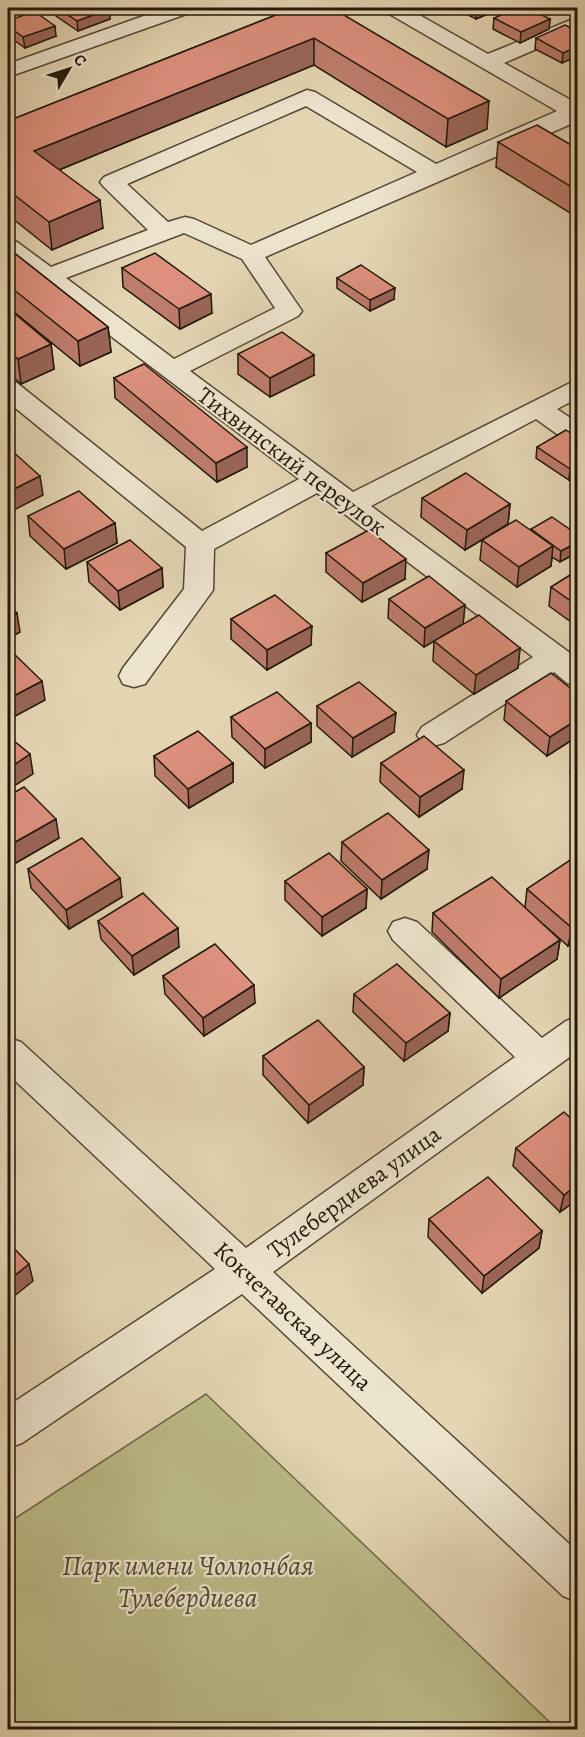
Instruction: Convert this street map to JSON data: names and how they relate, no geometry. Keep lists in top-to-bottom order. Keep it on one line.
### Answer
{"streets":{"street":["Тихвинский переулок","Тулебердиева улица","Кокчетавская улица"]},"crossings":[["Тулебердиева улица","Кокчетавская улица"]],"parks":["Парк имени Чолпонбая Тулебердиева"],"north":"top right"}
